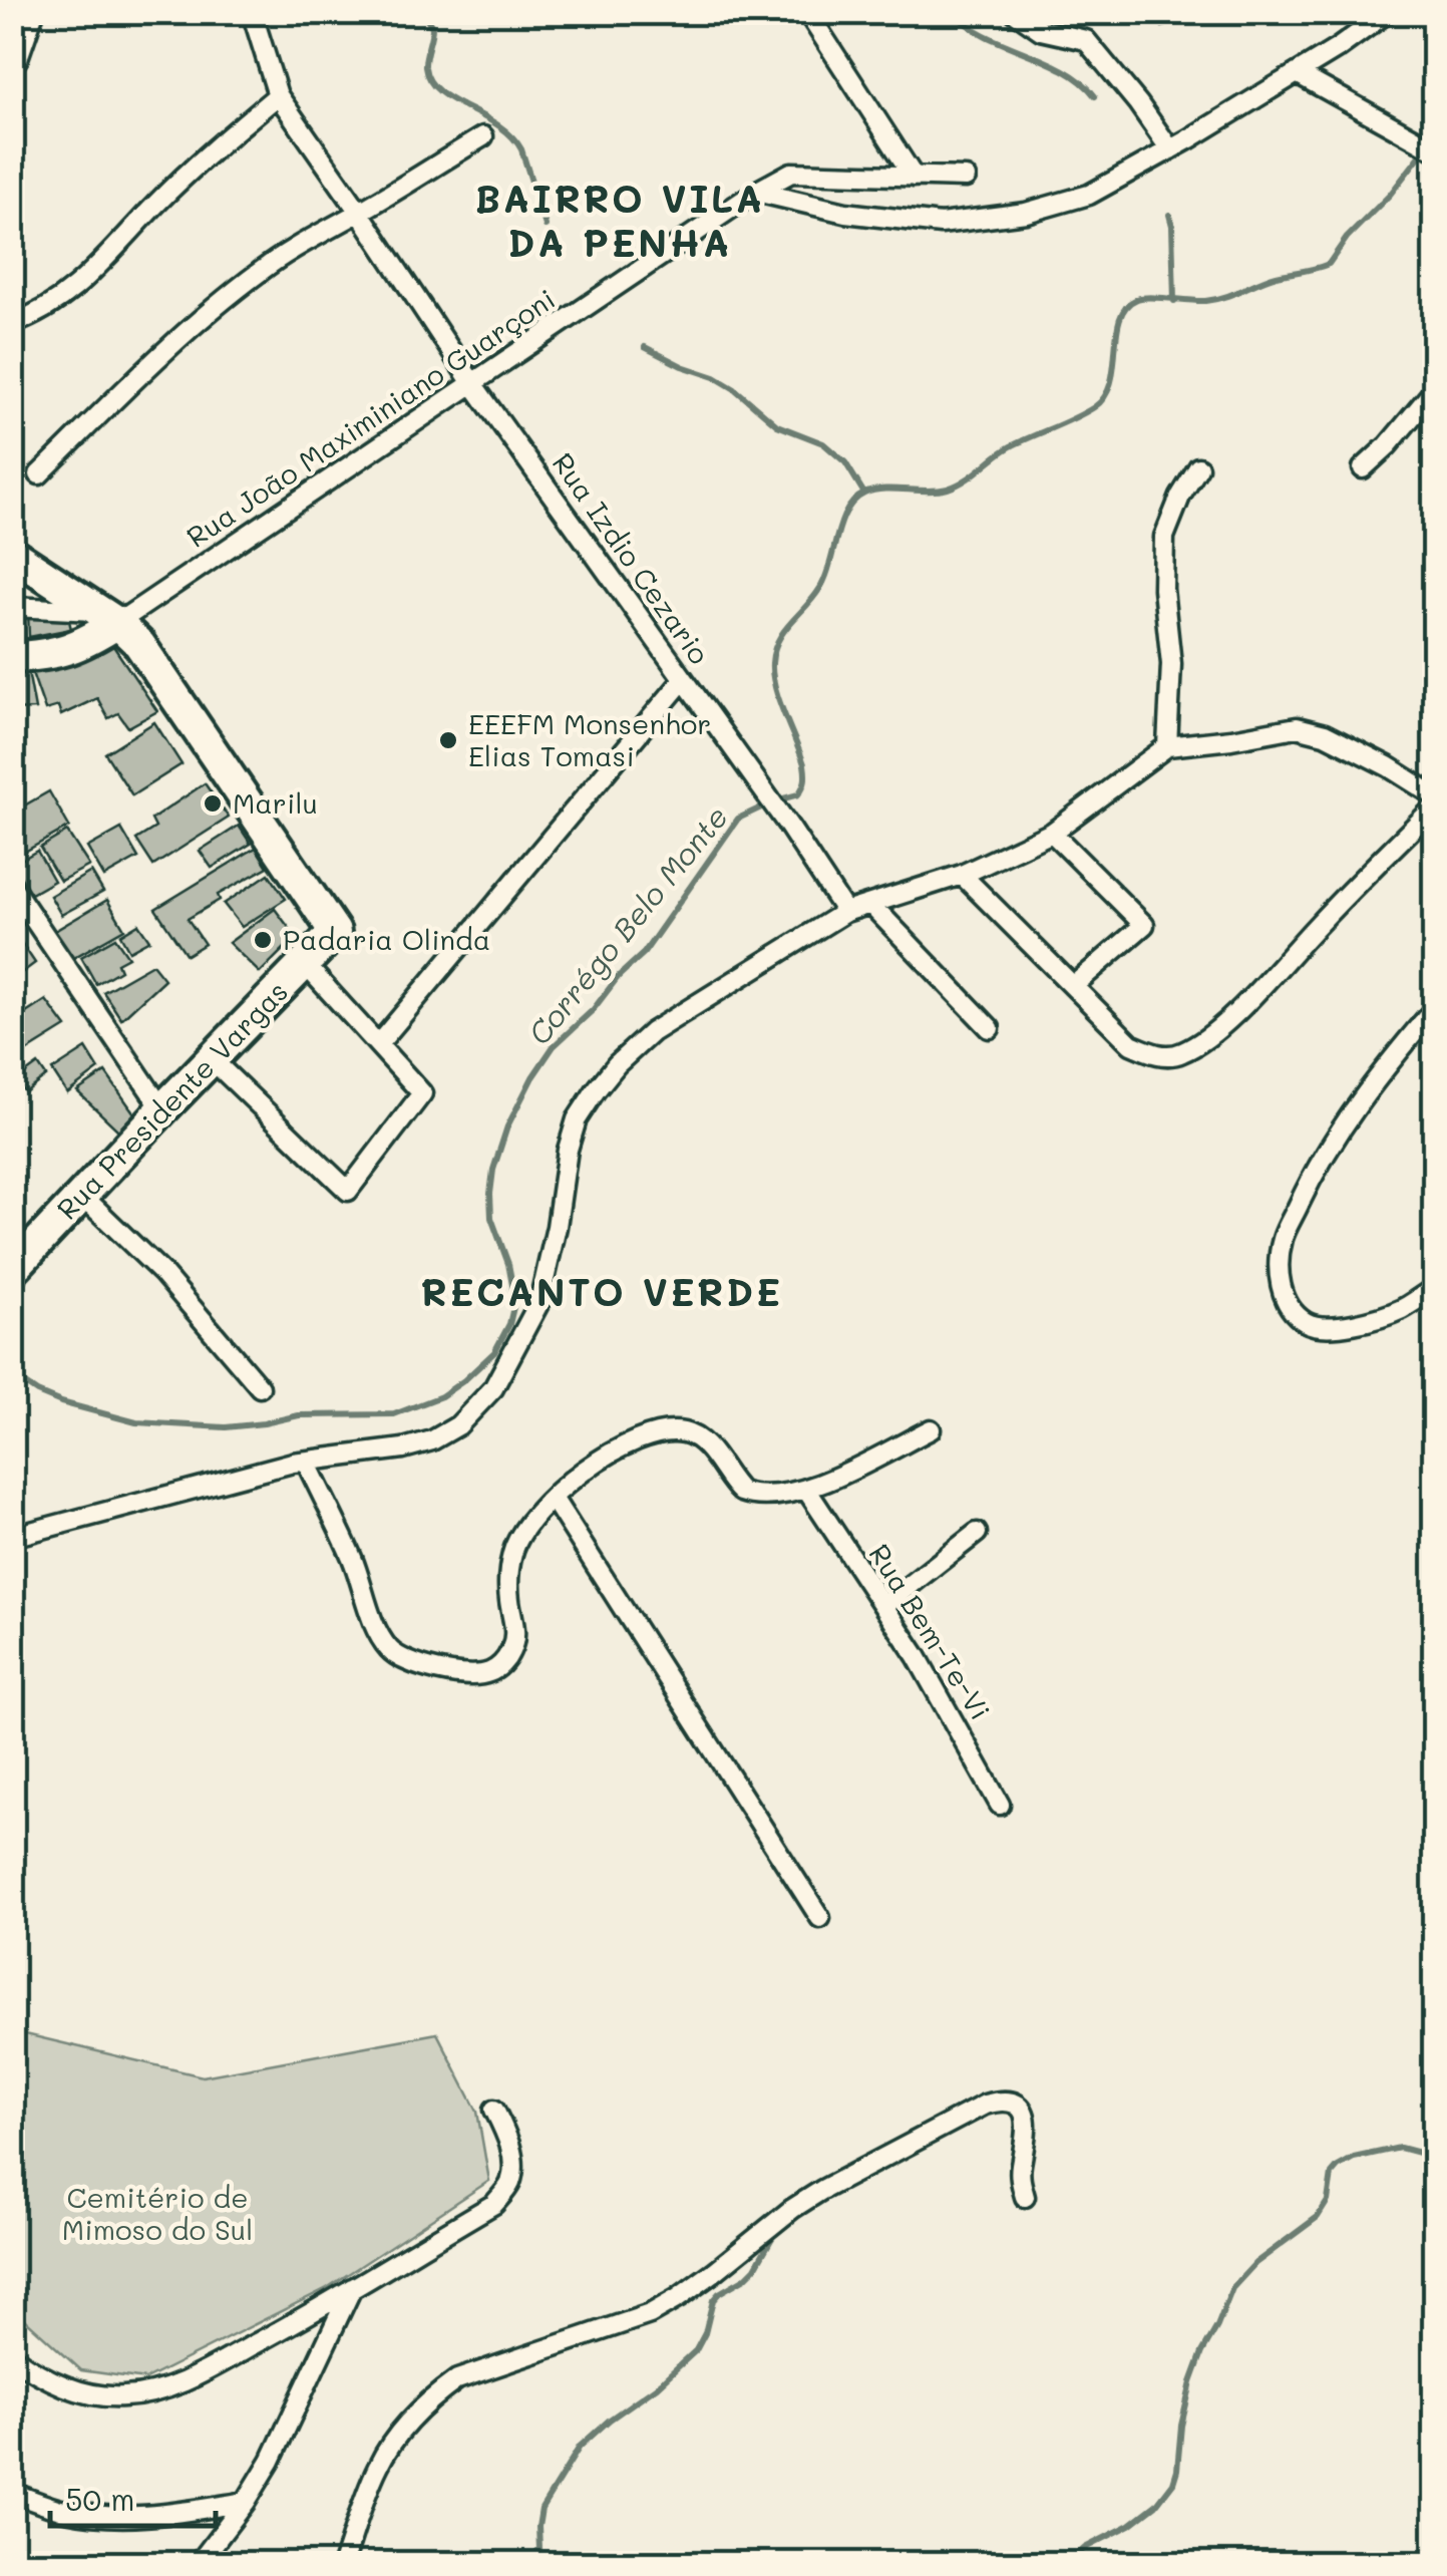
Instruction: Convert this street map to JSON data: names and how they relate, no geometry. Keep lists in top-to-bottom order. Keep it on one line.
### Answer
{"streets":{"main road":["Rua Presidente Vargas"],"street":["Rua João Maximiniano Guarçoni","Rua Izdio Cezario","Rua Bem-Te-Vi"]},"crossings":[["Rua João Maximiniano Guarçoni","Rua Presidente Vargas"]],"districts":["BAIRRO VILA DA PENHA","RECANTO VERDE"],"water":["Corrégo Belo Monte"],"parks":["Cemitério de Mimoso do Sul"],"places":["EEEFM Monsenhor Elias Tomasi","Marilu","Padaria Olinda"],"scale_bar":"50 m"}
